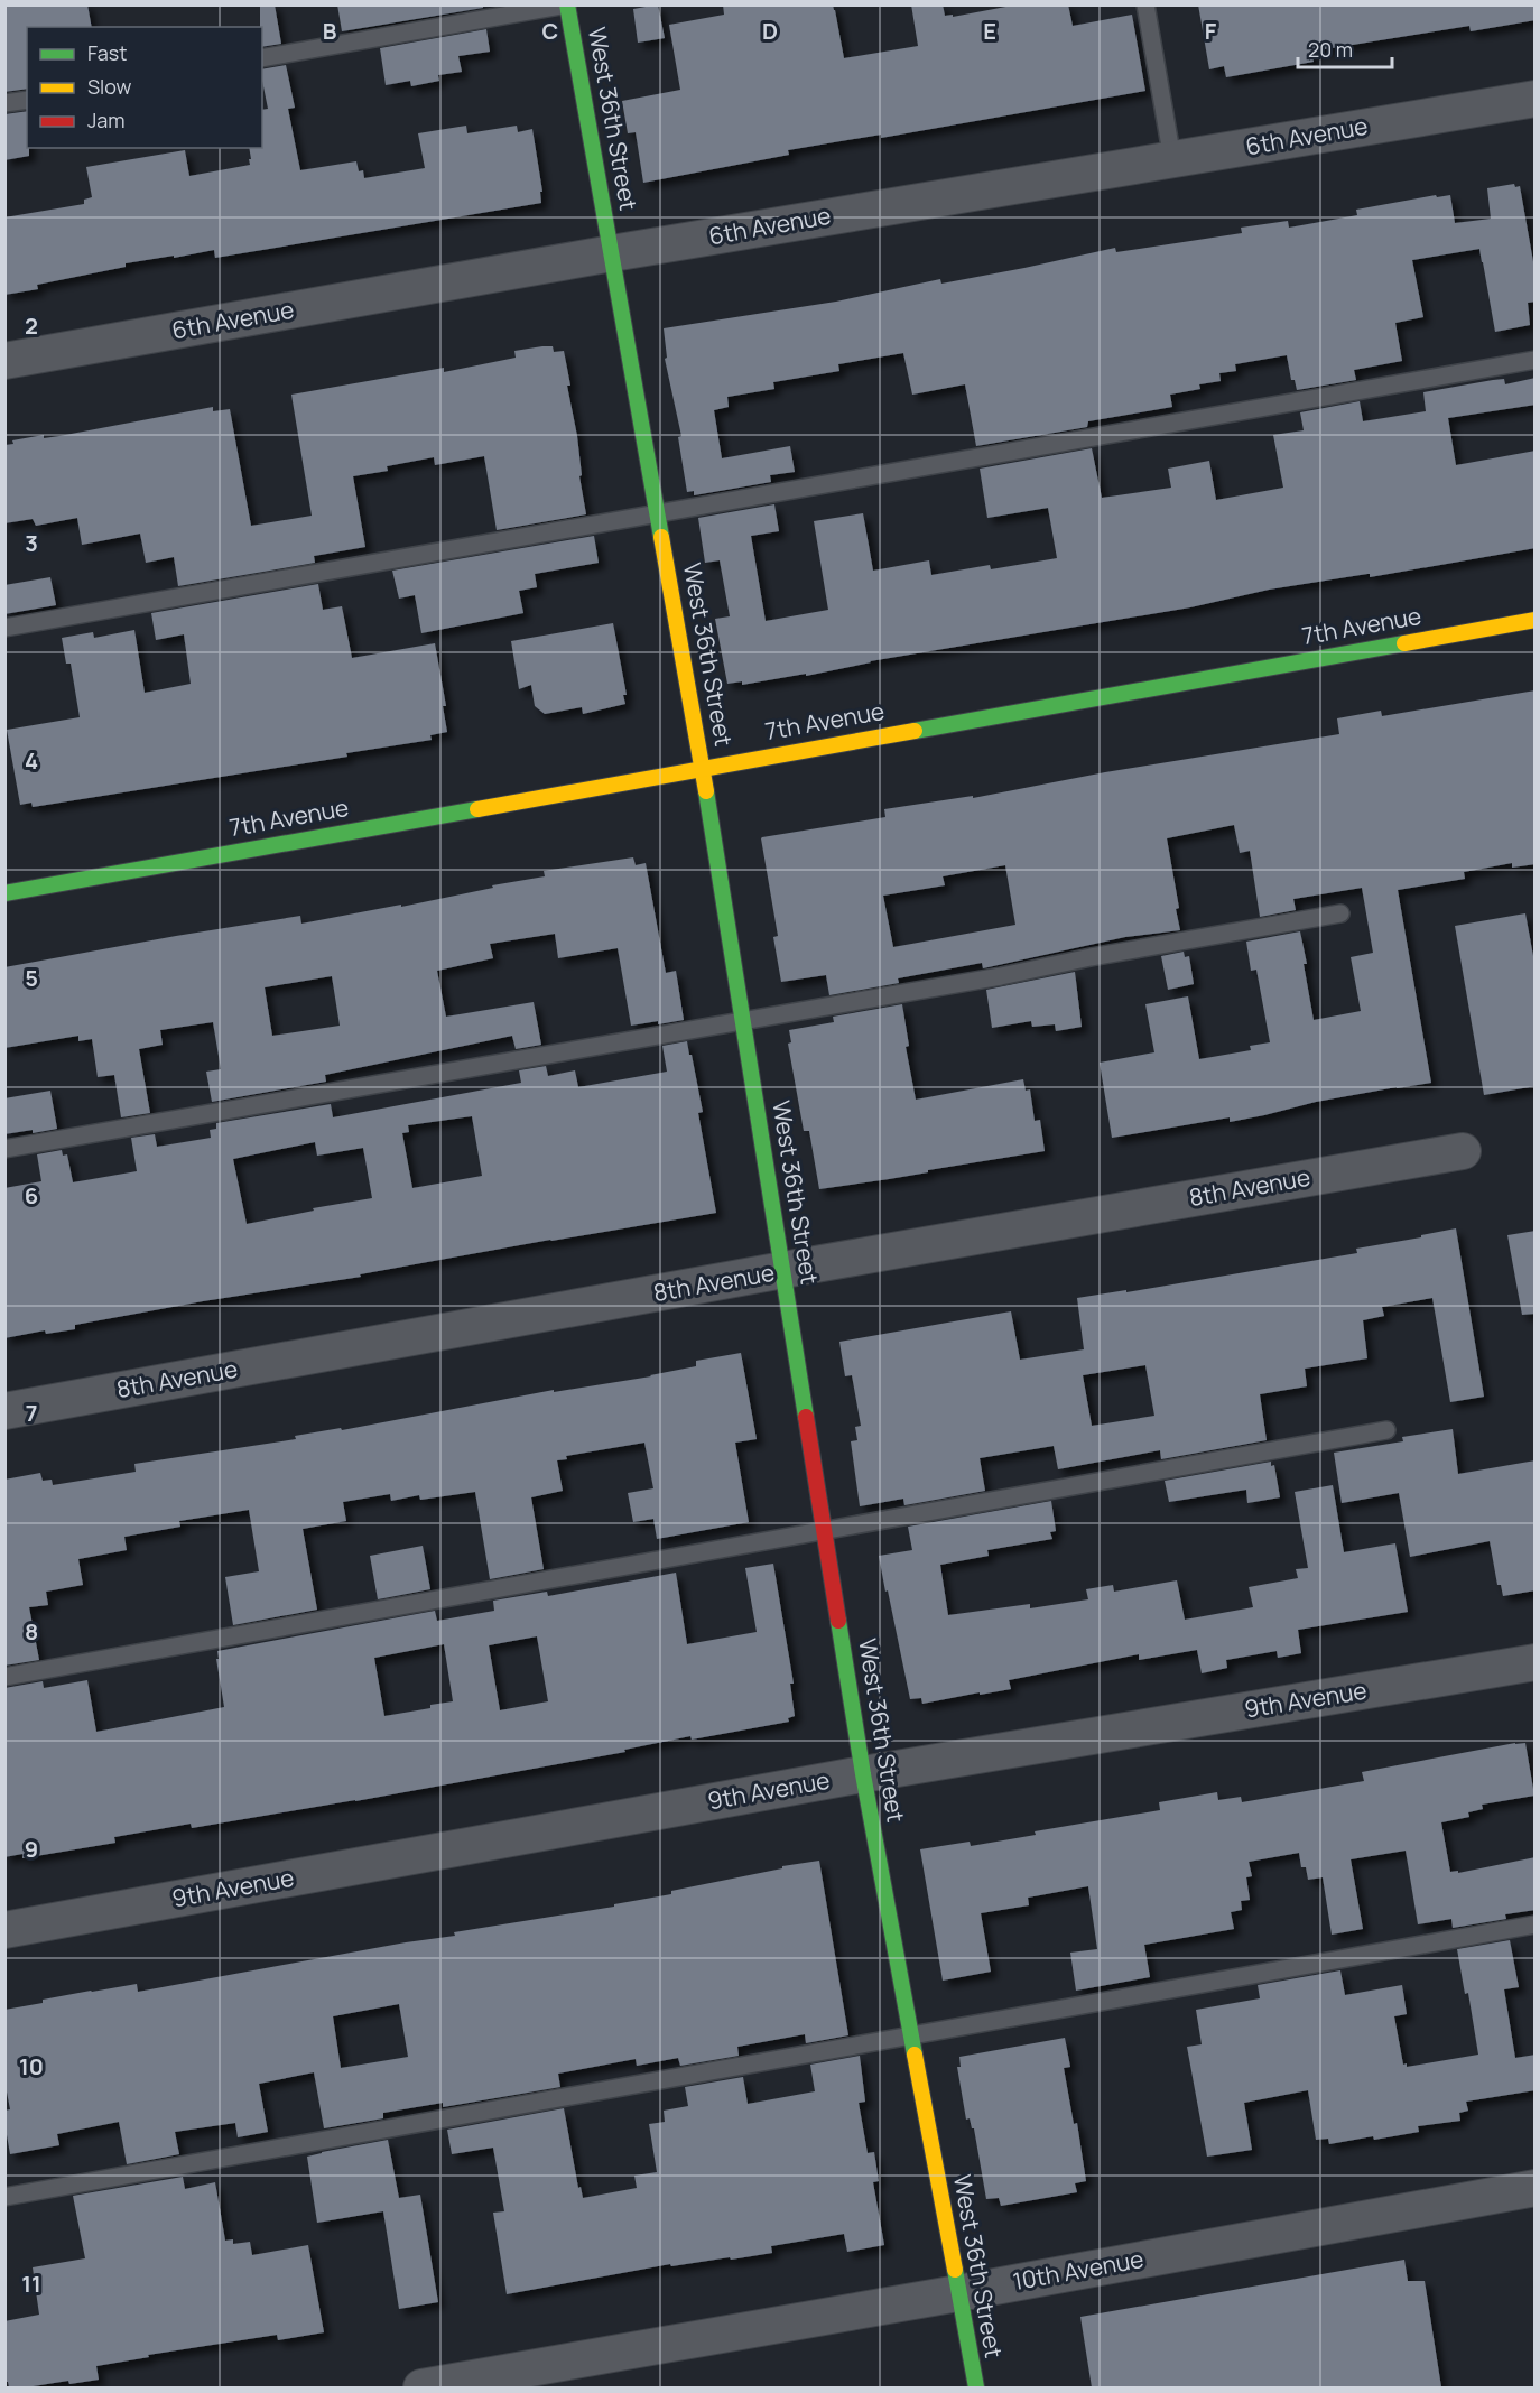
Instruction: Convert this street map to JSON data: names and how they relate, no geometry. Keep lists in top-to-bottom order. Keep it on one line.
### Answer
{"streets":{"street":["West 36th Street","6th Avenue","7th Avenue","8th Avenue","9th Avenue","10th Avenue"]},"crossings":[["West 36th Street","6th Avenue"],["West 36th Street","7th Avenue"],["West 36th Street","8th Avenue"],["West 36th Street","9th Avenue"],["West 36th Street","10th Avenue"]],"legend":["Fast","Slow","Jam"],"scale_bar":"20 m","grid":{"columns":["B","C","D","E","F"],"rows":["2","3","4","5","6","7","8","9","10","11"]}}
